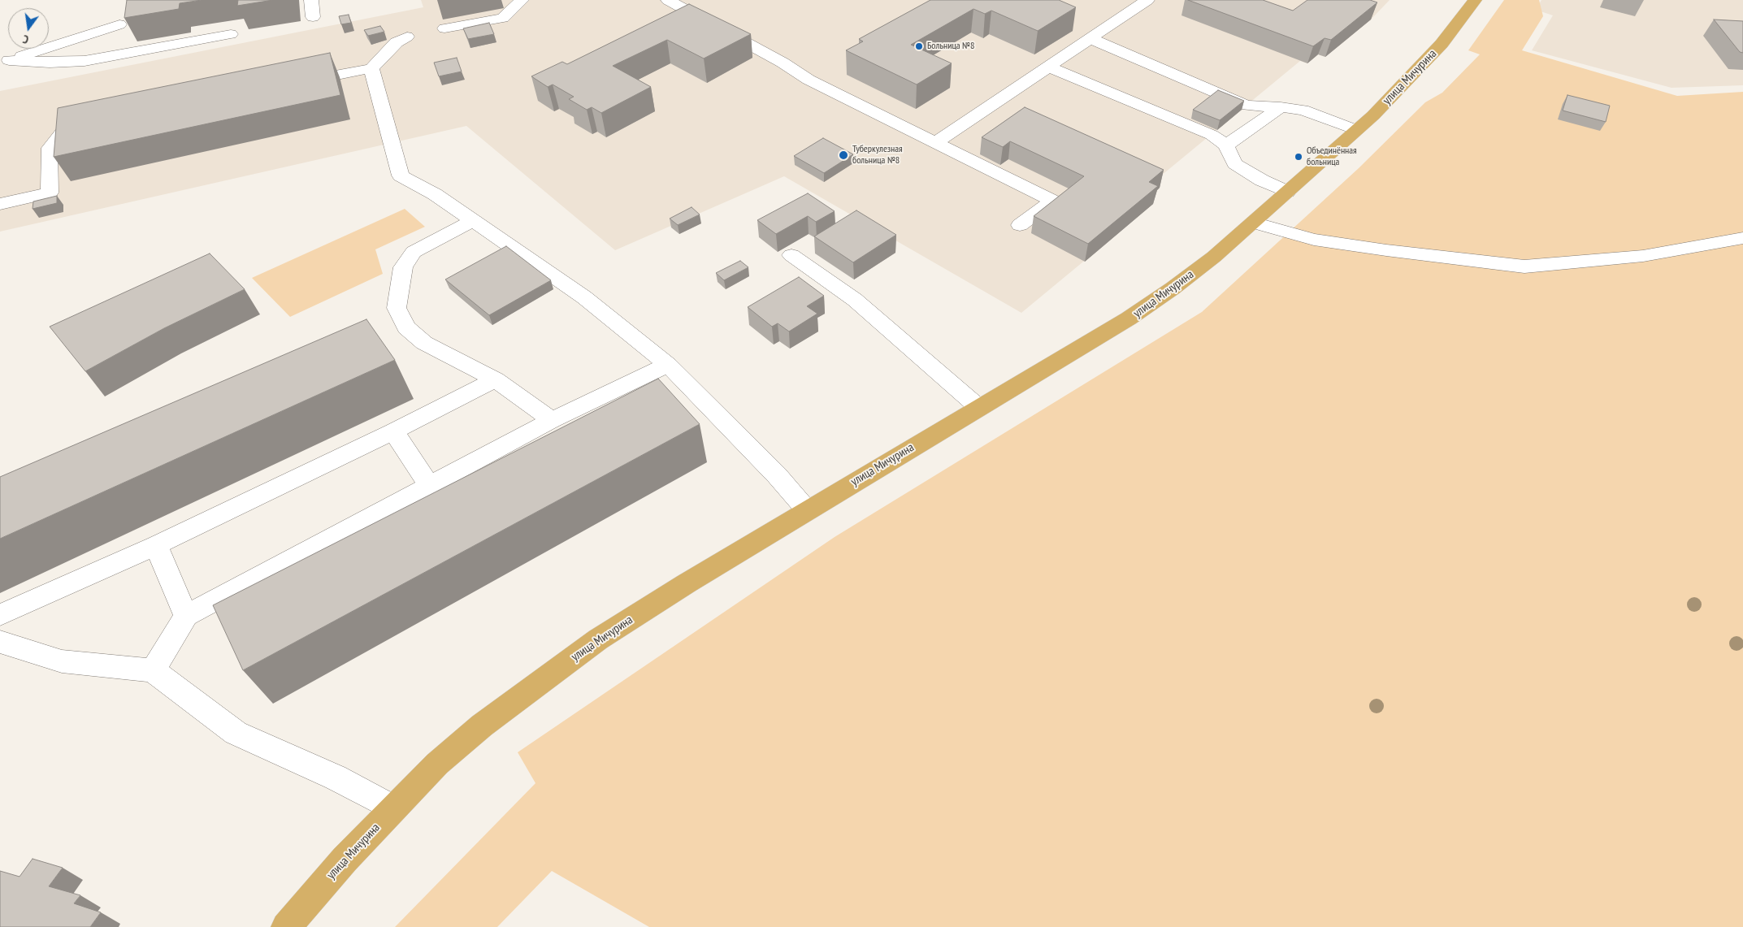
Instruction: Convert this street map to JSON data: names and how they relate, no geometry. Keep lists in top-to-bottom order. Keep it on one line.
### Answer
{"streets":{"main road":["улица Мичурина"]},"places":["Больница №8","Туберкулезная больница №8","Объединённая больница"],"north":"bottom"}
